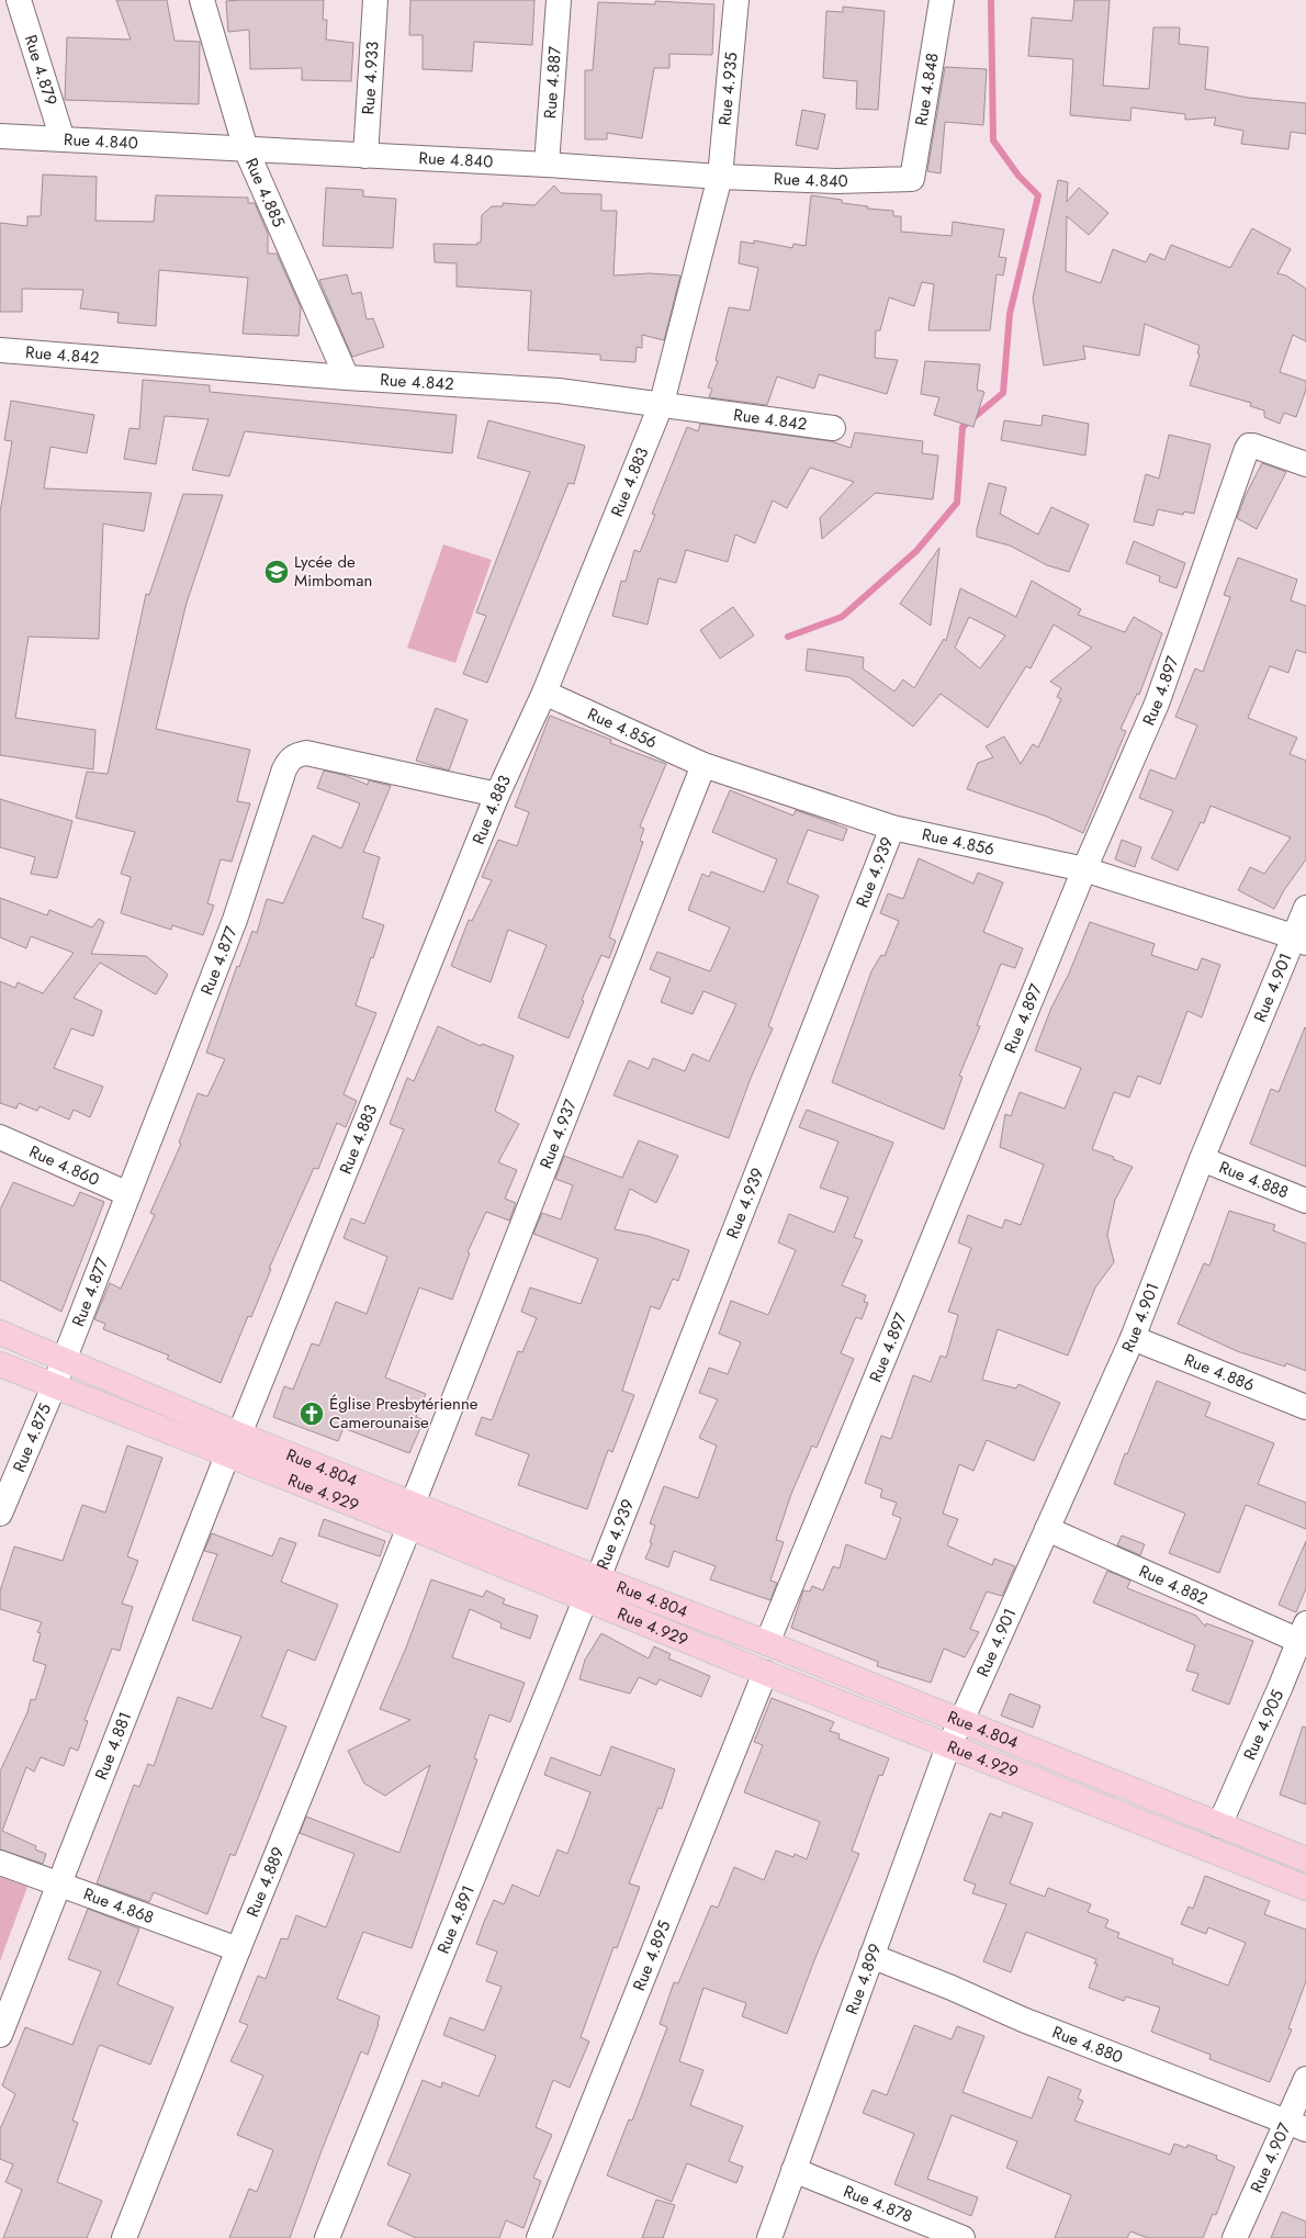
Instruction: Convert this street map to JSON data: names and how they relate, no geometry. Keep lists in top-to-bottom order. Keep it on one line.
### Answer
{"streets":{"main road":["Rue 4.804","Rue 4.929"],"street":["Rue 4.879","Rue 4.933","Rue 4.887","Rue 4.935","Rue 4.848","Rue 4.840","Rue 4.885","Rue 4.842","Rue 4.883","Rue 4.897","Rue 4.856","Rue 4.939","Rue 4.877","Rue 4.901","Rue 4.937","Rue 4.860","Rue 4.888","Rue 4.886","Rue 4.875","Rue 4.882","Rue 4.905","Rue 4.881","Rue 4.889","Rue 4.868","Rue 4.891","Rue 4.895","Rue 4.899","Rue 4.880","Rue 4.907","Rue 4.878"]},"crossings":[["Rue 4.879","Rue 4.840"],["Rue 4.933","Rue 4.840"],["Rue 4.887","Rue 4.840"],["Rue 4.935","Rue 4.840"],["Rue 4.935","Rue 4.883"],["Rue 4.848","Rue 4.840"],["Rue 4.840","Rue 4.885"],["Rue 4.840","Rue 4.883"],["Rue 4.885","Rue 4.842"],["Rue 4.842","Rue 4.883"],["Rue 4.883","Rue 4.856"],["Rue 4.883","Rue 4.877"],["Rue 4.883","Rue 4.804"],["Rue 4.897","Rue 4.856"],["Rue 4.897","Rue 4.804"],["Rue 4.856","Rue 4.939"],["Rue 4.856","Rue 4.901"],["Rue 4.856","Rue 4.937"],["Rue 4.939","Rue 4.804"],["Rue 4.877","Rue 4.860"],["Rue 4.877","Rue 4.875"],["Rue 4.877","Rue 4.804"],["Rue 4.877","Rue 4.929"],["Rue 4.901","Rue 4.888"],["Rue 4.901","Rue 4.886"],["Rue 4.901","Rue 4.804"],["Rue 4.901","Rue 4.882"],["Rue 4.901","Rue 4.899"],["Rue 4.937","Rue 4.804"],["Rue 4.875","Rue 4.929"],["Rue 4.804","Rue 4.905"],["Rue 4.804","Rue 4.899"],["Rue 4.929","Rue 4.881"],["Rue 4.929","Rue 4.889"],["Rue 4.929","Rue 4.891"],["Rue 4.929","Rue 4.895"],["Rue 4.929","Rue 4.899"],["Rue 4.882","Rue 4.905"],["Rue 4.881","Rue 4.868"],["Rue 4.889","Rue 4.868"],["Rue 4.899","Rue 4.880"],["Rue 4.899","Rue 4.878"],["Rue 4.880","Rue 4.907"]],"places":{"school or university":["Lycée de Mimboman"],"church":["Église Presbytérienne Camerounaise"]}}
